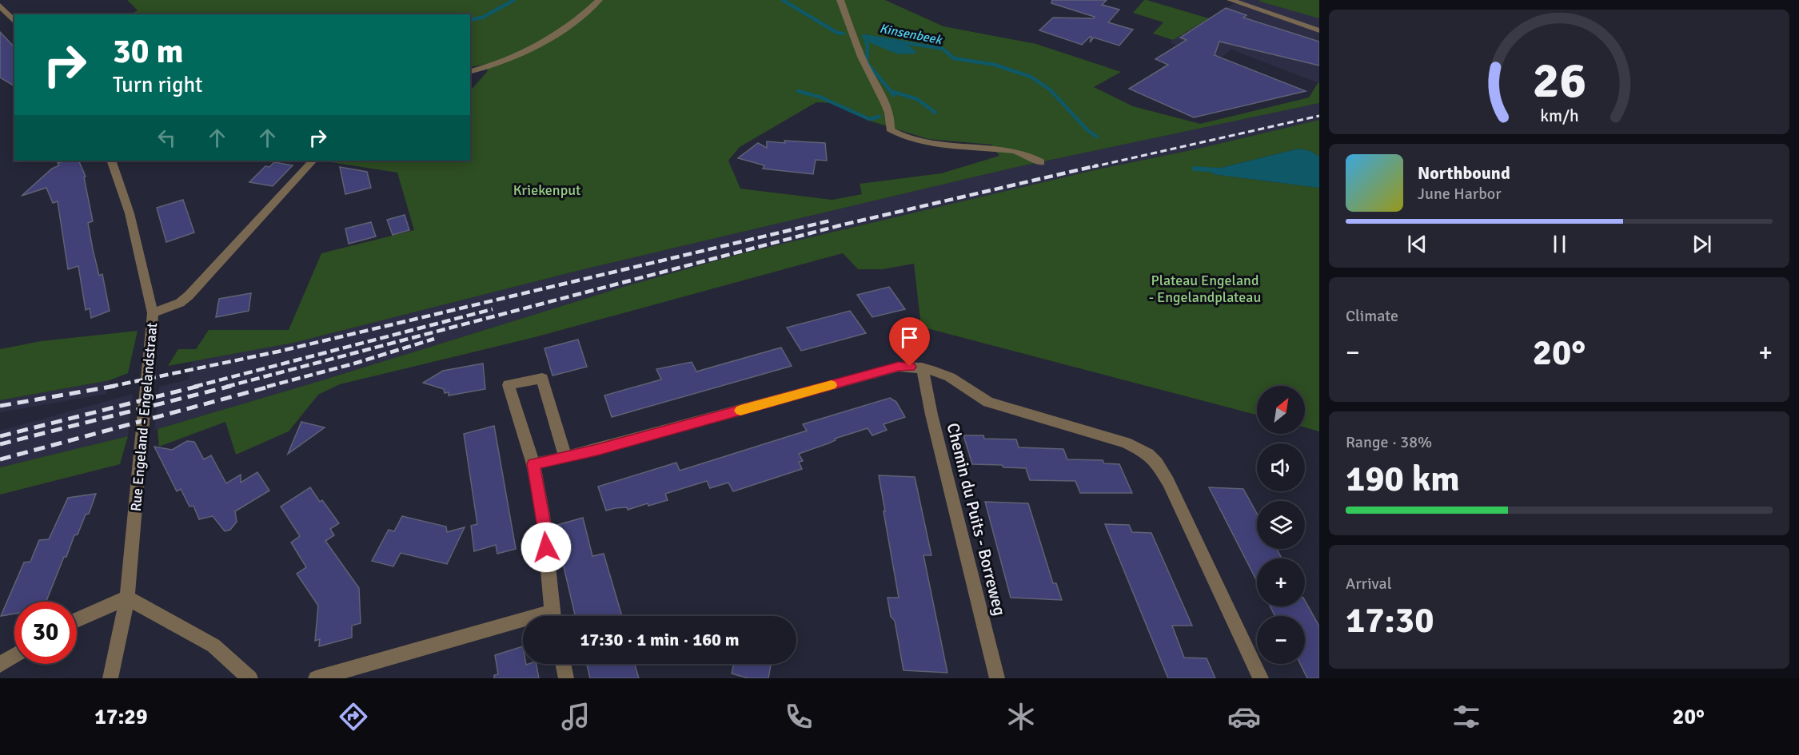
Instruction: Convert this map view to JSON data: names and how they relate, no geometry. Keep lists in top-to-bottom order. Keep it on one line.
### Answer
{"streets":{"street":["Rue Engeland - Engelandstraat","Chemin du Puits - Borreweg"]},"water":["Kinsenbeek"],"parks":["Kriekenput","Plateau Engeland - Engelandplateau"],"north":"top right","page":{"turn":["30 m","Turn right"],"song":["Northbound","June Harbor"],"tile":["Climate",["Range · 38%","190 km"],["Arrival","17:30"]],"heat":["−","20°","+"],"map_buttons":["+","−"],"limit":"30","trip":"17:30 · 1 min · 160 m","tabs":["17:29","20°"],"gauge":["26","km/h"]}}
